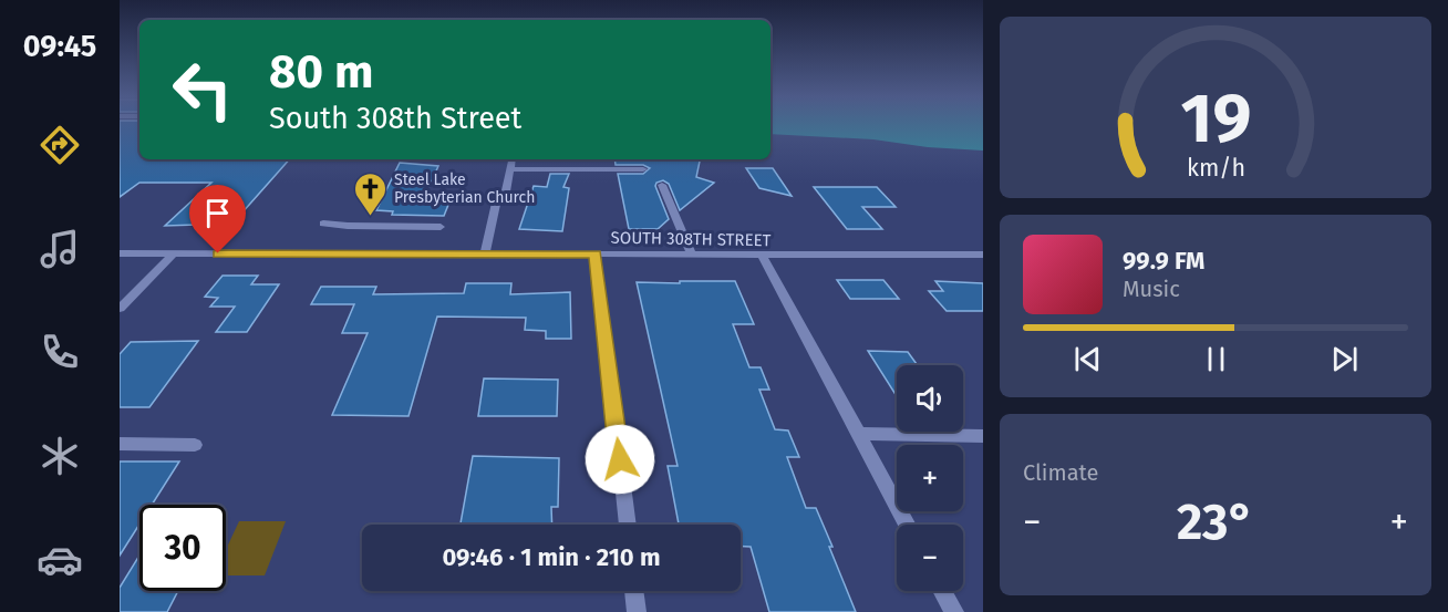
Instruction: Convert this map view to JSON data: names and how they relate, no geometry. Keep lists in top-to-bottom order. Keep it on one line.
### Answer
{"streets":{"street":["SOUTH 308TH STREET"]},"places":{"church":["Steel Lake Presbyterian Church"]},"page":{"tabs":"09:45","turn":["80 m","South 308th Street"],"song":["99.9 FM","Music"],"map_buttons":["+","−"],"tile":"Climate","heat":["−","23°","+"],"limit":"30","trip":"09:46 · 1 min · 210 m","gauge":["19","km/h"]}}
